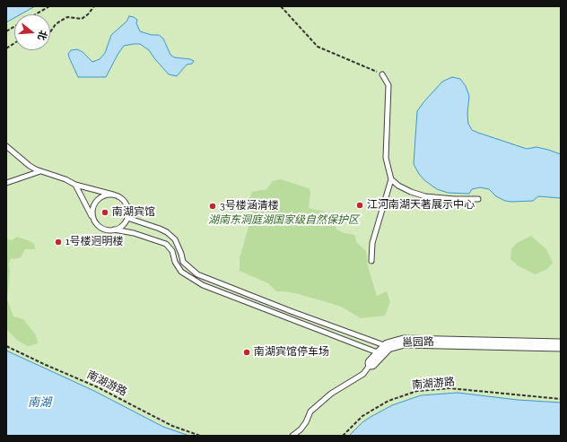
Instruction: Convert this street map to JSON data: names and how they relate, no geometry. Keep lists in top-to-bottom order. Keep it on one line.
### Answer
{"streets":{"street":["邕园路"],"path":["南湖游路"]},"water":["南湖"],"parks":["湖南东洞庭湖国家级自然保护区"],"places":["江河南湖天著展示中心","3号楼涵清楼","南湖宾馆","1号楼迥明楼","南湖宾馆停车场"],"north":"right"}
